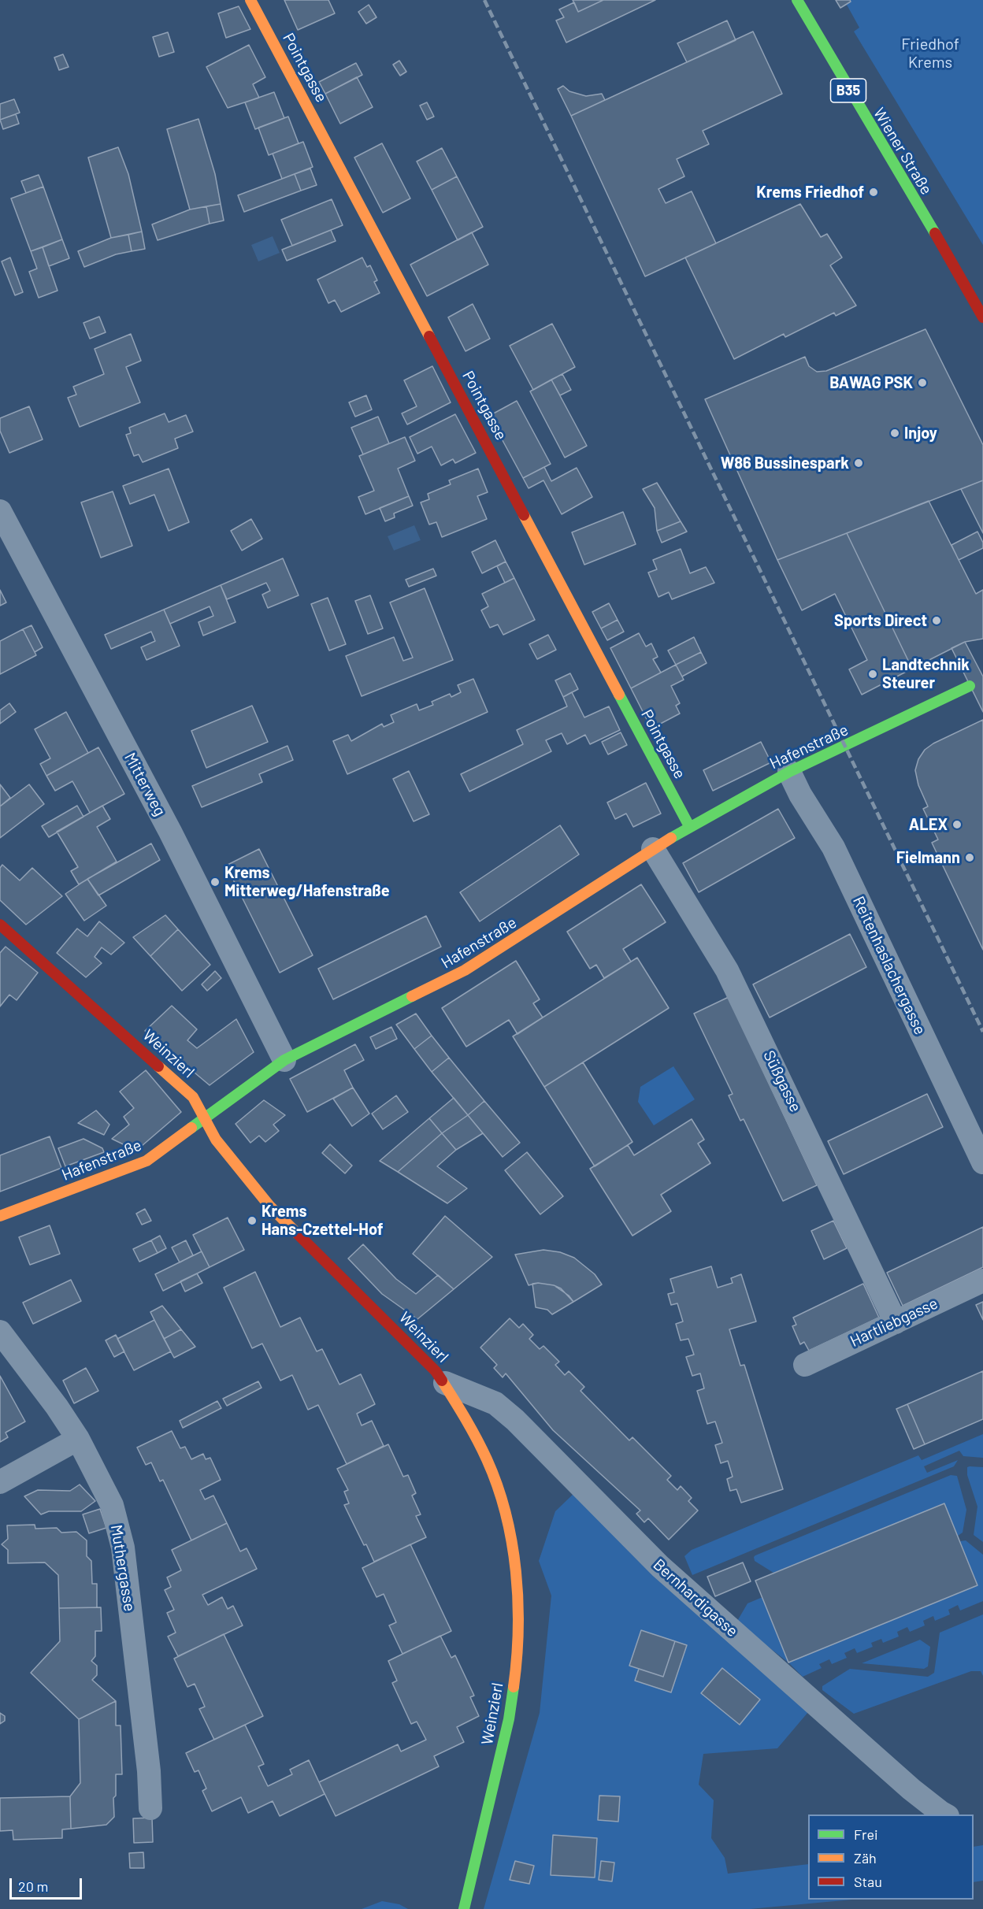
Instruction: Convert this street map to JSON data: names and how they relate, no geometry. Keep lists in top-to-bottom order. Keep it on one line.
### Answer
{"streets":{"street":["Pointgasse","B35","Wiener Straße","Hafenstraße","Mitterweg","Reitenhaslachergasse","Weinzierl","Süßgasse","Hartliebgasse","Muthergasse","Bernhardigasse"]},"crossings":[["Pointgasse","Hafenstraße"],["Hafenstraße","Mitterweg"],["Hafenstraße","Reitenhaslachergasse"],["Hafenstraße","Weinzierl"],["Hafenstraße","Süßgasse"],["Weinzierl","Bernhardigasse"],["Süßgasse","Hartliebgasse"]],"parks":["Friedhof Krems"],"places":["Krems Friedhof","BAWAG PSK","Injoy","W86 Bussinespark","Sports Direct","Landtechnik Steurer","ALEX","Fielmann","Krems Mitterweg/Hafenstraße","Krems Hans-Czettel-Hof"],"legend":["Frei","Zäh","Stau"],"scale_bar":"20 m"}
